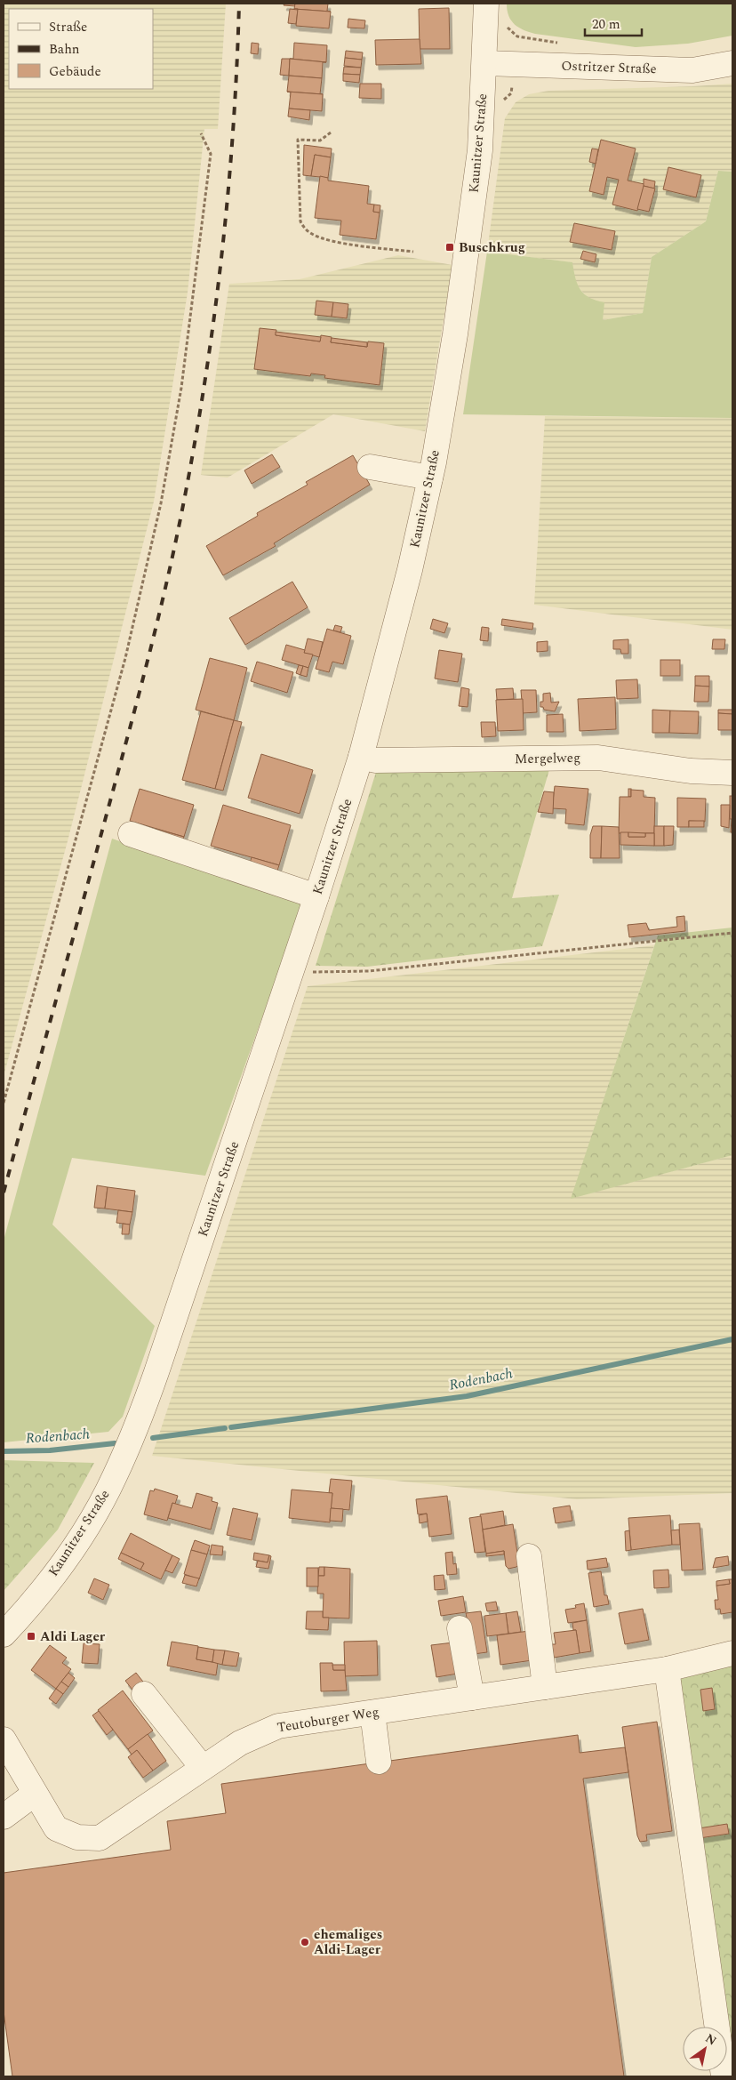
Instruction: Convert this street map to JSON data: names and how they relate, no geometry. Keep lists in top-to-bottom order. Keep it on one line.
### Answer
{"streets":{"street":["Ostritzer Straße","Kaunitzer Straße","Mergelweg","Teutoburger Weg"]},"crossings":[["Ostritzer Straße","Kaunitzer Straße"],["Kaunitzer Straße","Mergelweg"]],"water":["Rodenbach"],"places":{"transit":["Buschkrug","Aldi Lager"],"other":["ehemaliges Aldi-Lager"]},"legend":["Straße","Bahn","Gebäude"],"scale_bar":"20 m","north":"top right"}
